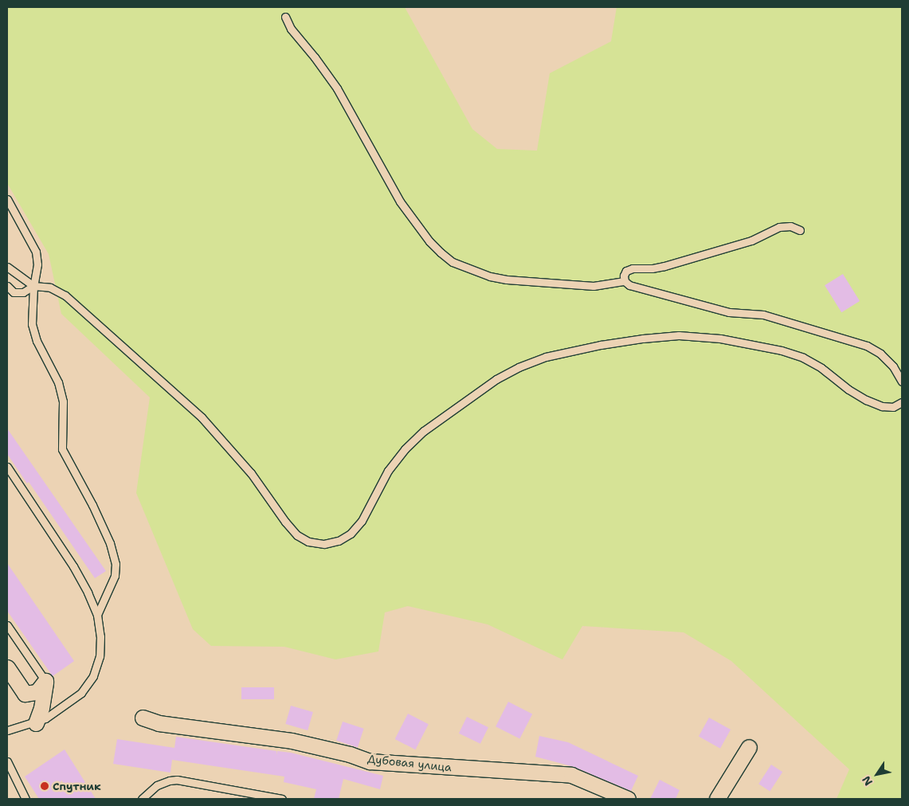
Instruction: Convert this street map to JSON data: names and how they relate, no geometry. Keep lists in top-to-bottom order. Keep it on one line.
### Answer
{"streets":{"street":["Дубовая улица"]},"places":["Спутник"],"north":"bottom left"}
